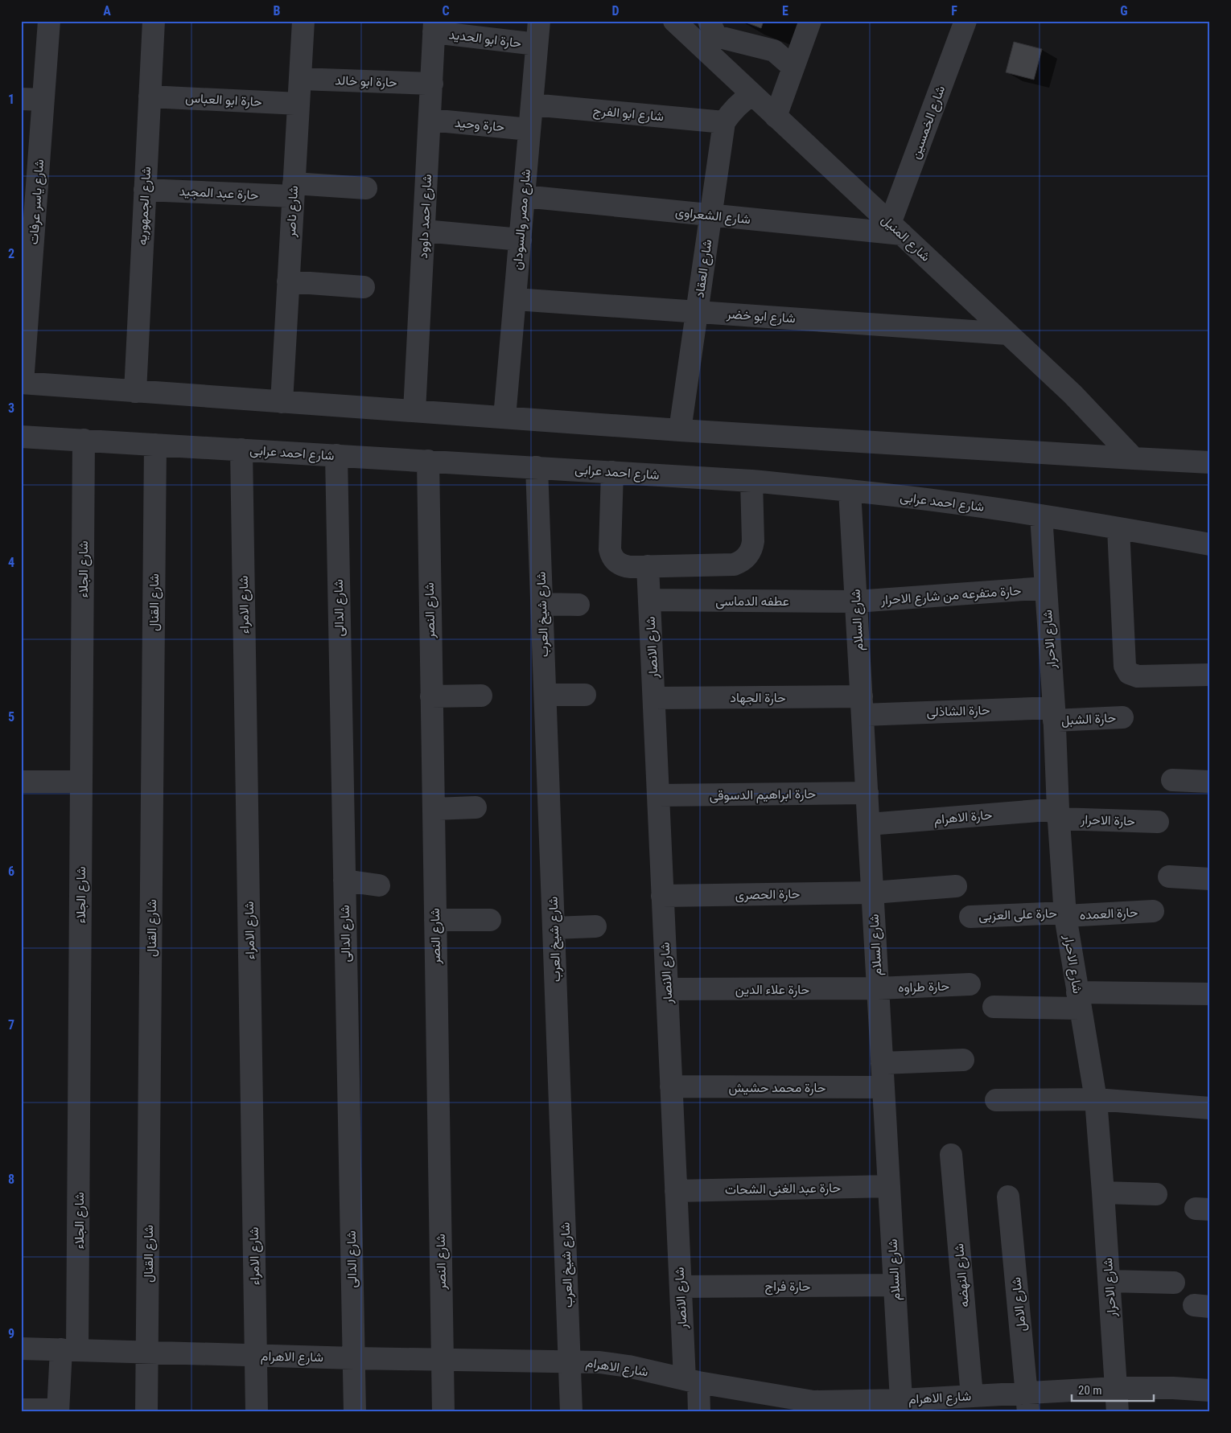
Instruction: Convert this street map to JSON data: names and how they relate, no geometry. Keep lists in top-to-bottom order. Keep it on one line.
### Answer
{"streets":{"street":["حارة ابو الحديد","حارة ابو خالد","حارة ابو العباس","شارع ابو الفرج","شارع الخمسين","حارة وحيد","حارة عبد المجيد","شارع ياسر عرفات","شارع الجمهوريه","شارع ناصر","شارع الشعراوى","شارع احمد داوود","شارع مصر والسودان","شارع المنيل","شارع العقاد","شارع ابو خضر","شارع احمد عرابى","شارع الجلاء","حارة متفرعه من شارع الاحرار","عطفه الدماسى","شارع القنال","شارع الامراء","شارع الدالى","شارع النصر","شارع شيخ العرب","شارع السلام","شارع الاحرار","شارع الانصار","حارة الجهاد","حارة الشاذلى","حارة الشبل","حارة ابراهيم الدسوقى","حارة الاهرام","حارة الاحرار","حارة الحصرى","حارة العمده","حارة على العزبى","حارة طراوه","حارة علاء الدين","حارة محمد حشيش","حارة عبد الغنى الشحات","شارع النهضه","حارة فراج","شارع الامل","شارع الاهرام"]},"crossings":[["حارة ابو الحديد","شارع احمد داوود"],["حارة ابو الحديد","شارع مصر والسودان"],["حارة ابو خالد","شارع ناصر"],["حارة ابو خالد","شارع احمد داوود"],["حارة ابو العباس","شارع الجمهوريه"],["حارة ابو العباس","شارع ناصر"],["شارع ابو الفرج","شارع مصر والسودان"],["شارع ابو الفرج","شارع العقاد"],["شارع الخمسين","شارع الشعراوى"],["شارع الخمسين","شارع المنيل"],["حارة وحيد","شارع احمد داوود"],["حارة وحيد","شارع مصر والسودان"],["حارة عبد المجيد","شارع الجمهوريه"],["حارة عبد المجيد","شارع ناصر"],["شارع الشعراوى","شارع مصر والسودان"],["شارع الشعراوى","شارع المنيل"],["شارع الشعراوى","شارع العقاد"],["شارع مصر والسودان","شارع ابو خضر"],["شارع المنيل","شارع العقاد"],["شارع المنيل","شارع ابو خضر"],["شارع العقاد","شارع ابو خضر"],["شارع احمد عرابى","شارع الجلاء"],["شارع احمد عرابى","شارع القنال"],["شارع احمد عرابى","شارع الامراء"],["شارع احمد عرابى","شارع الدالى"],["شارع احمد عرابى","شارع النصر"],["شارع احمد عرابى","شارع شيخ العرب"],["شارع احمد عرابى","شارع السلام"],["شارع احمد عرابى","شارع الاحرار"],["شارع الجلاء","شارع الاهرام"],["حارة متفرعه من شارع الاحرار","عطفه الدماسى"],["حارة متفرعه من شارع الاحرار","شارع السلام"],["حارة متفرعه من شارع الاحرار","شارع الاحرار"],["عطفه الدماسى","شارع السلام"],["عطفه الدماسى","شارع الانصار"],["شارع القنال","شارع الاهرام"],["شارع الامراء","شارع الاهرام"],["شارع الدالى","شارع الاهرام"],["شارع النصر","شارع الاهرام"],["شارع شيخ العرب","شارع الاهرام"],["شارع السلام","حارة الجهاد"],["شارع السلام","حارة الشاذلى"],["شارع السلام","حارة ابراهيم الدسوقى"],["شارع السلام","حارة الاهرام"],["شارع السلام","حارة الحصرى"],["شارع السلام","حارة طراوه"],["شارع السلام","حارة علاء الدين"],["شارع السلام","حارة محمد حشيش"],["شارع السلام","حارة عبد الغنى الشحات"],["شارع السلام","حارة فراج"],["شارع السلام","شارع الاهرام"],["شارع الاحرار","حارة الشاذلى"],["شارع الاحرار","حارة الشبل"],["شارع الاحرار","حارة الاهرام"],["شارع الاحرار","حارة الاحرار"],["شارع الاحرار","حارة العمده"],["شارع الاحرار","حارة على العزبى"],["شارع الاحرار","شارع الاهرام"],["شارع الانصار","حارة الجهاد"],["شارع الانصار","حارة ابراهيم الدسوقى"],["شارع الانصار","حارة الحصرى"],["شارع الانصار","حارة علاء الدين"],["شارع الانصار","حارة محمد حشيش"],["شارع الانصار","حارة عبد الغنى الشحات"],["شارع الانصار","حارة فراج"],["شارع الانصار","شارع الاهرام"],["حارة الجهاد","حارة الشاذلى"],["حارة الشاذلى","حارة الشبل"],["حارة الاهرام","حارة الاحرار"],["حارة العمده","حارة على العزبى"],["حارة طراوه","حارة علاء الدين"],["شارع النهضه","شارع الاهرام"],["شارع الامل","شارع الاهرام"]],"scale_bar":"20 m","grid":{"columns":["A","B","C","D","E","F","G"],"rows":["1","2","3","4","5","6","7","8","9"]}}
